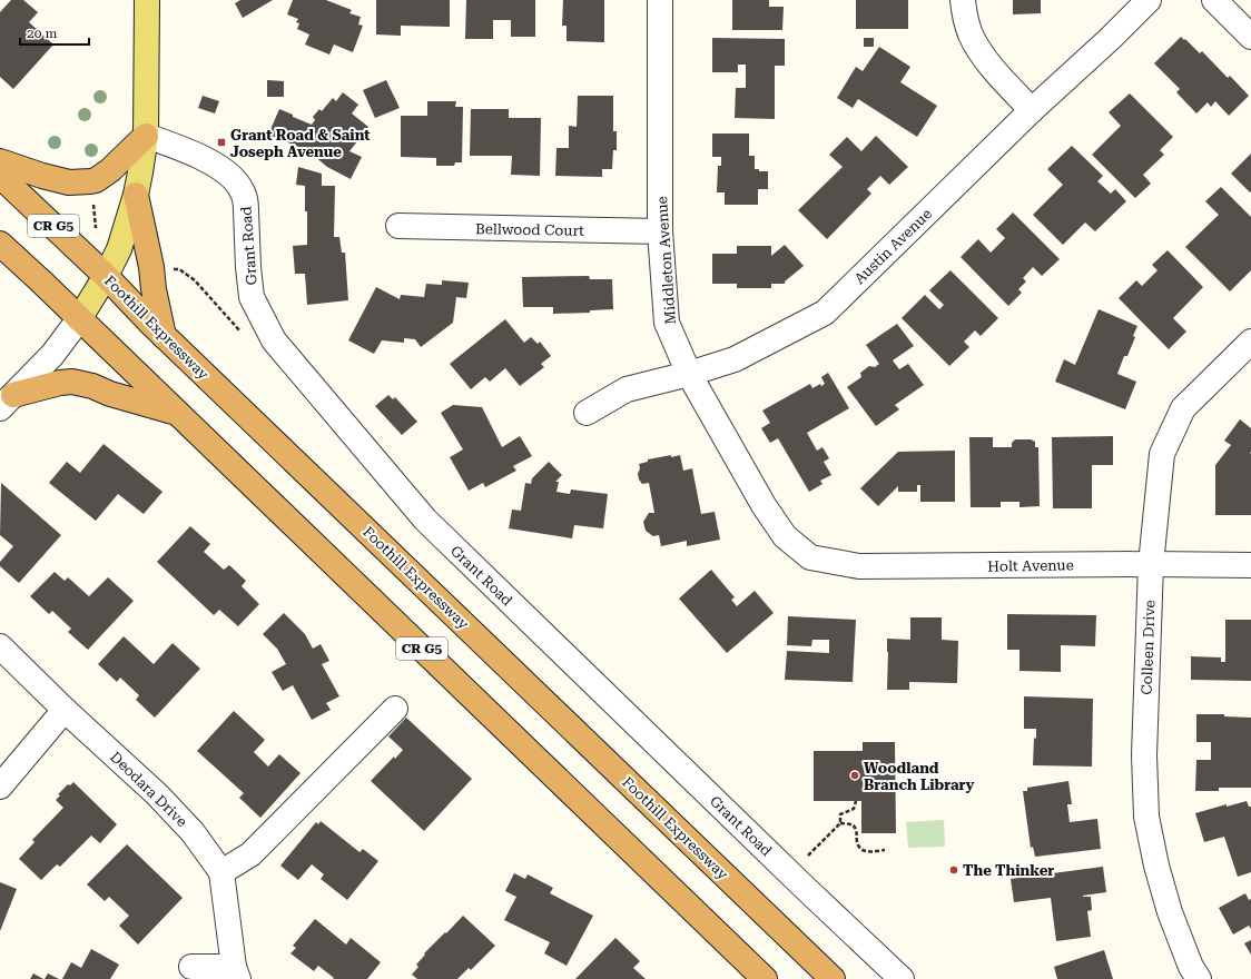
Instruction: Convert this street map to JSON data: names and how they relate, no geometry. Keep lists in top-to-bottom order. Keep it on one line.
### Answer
{"streets":{"highway":["CR G5","Foothill Expressway"],"street":["Bellwood Court","Grant Road","Austin Avenue","Middleton Avenue","Holt Avenue","Colleen Drive","Deodara Drive"]},"crossings":[["Bellwood Court","Middleton Avenue"],["Austin Avenue","Middleton Avenue"],["Middleton Avenue","Holt Avenue"],["Holt Avenue","Colleen Drive"]],"places":{"transit":["Grant Road & Saint Joseph Avenue"],"other":["Woodland Branch Library","The Thinker"]},"scale_bar":"20 m"}
